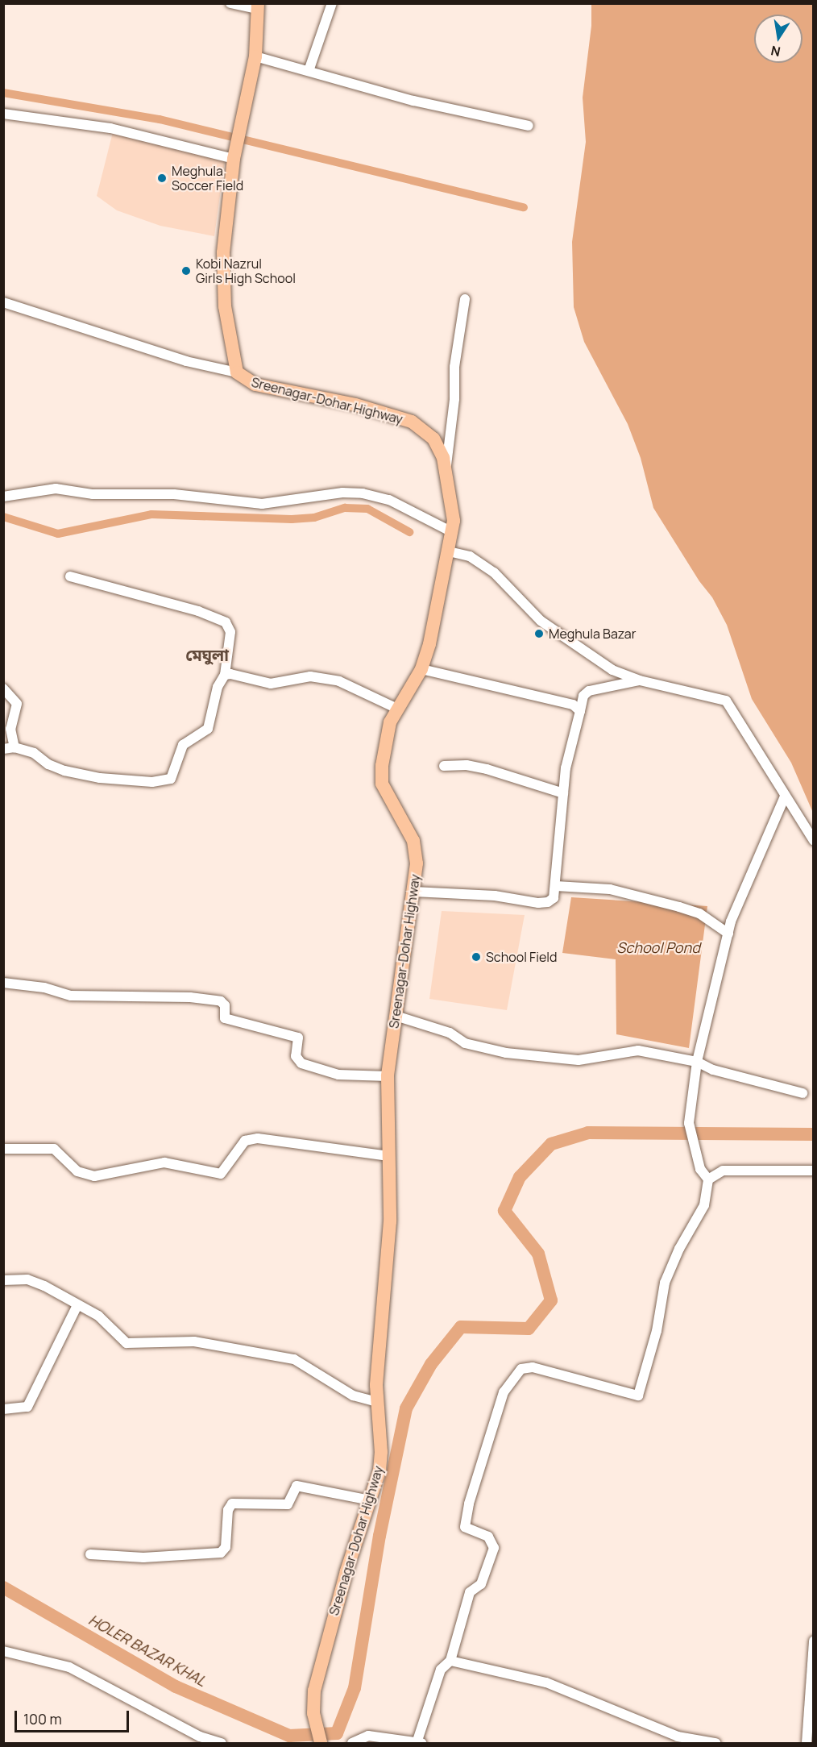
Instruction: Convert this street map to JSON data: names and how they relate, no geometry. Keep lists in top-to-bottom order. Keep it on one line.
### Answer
{"streets":{"main road":["Sreenagar-Dohar Highway"]},"districts":["মেঘুলা"],"water":["School Pond","HOLER BAZAR KHAL"],"places":["Meghula Soccer Field","Kobi Nazrul Girls High School","Meghula Bazar","School Field"],"scale_bar":"100 m","north":"bottom"}
